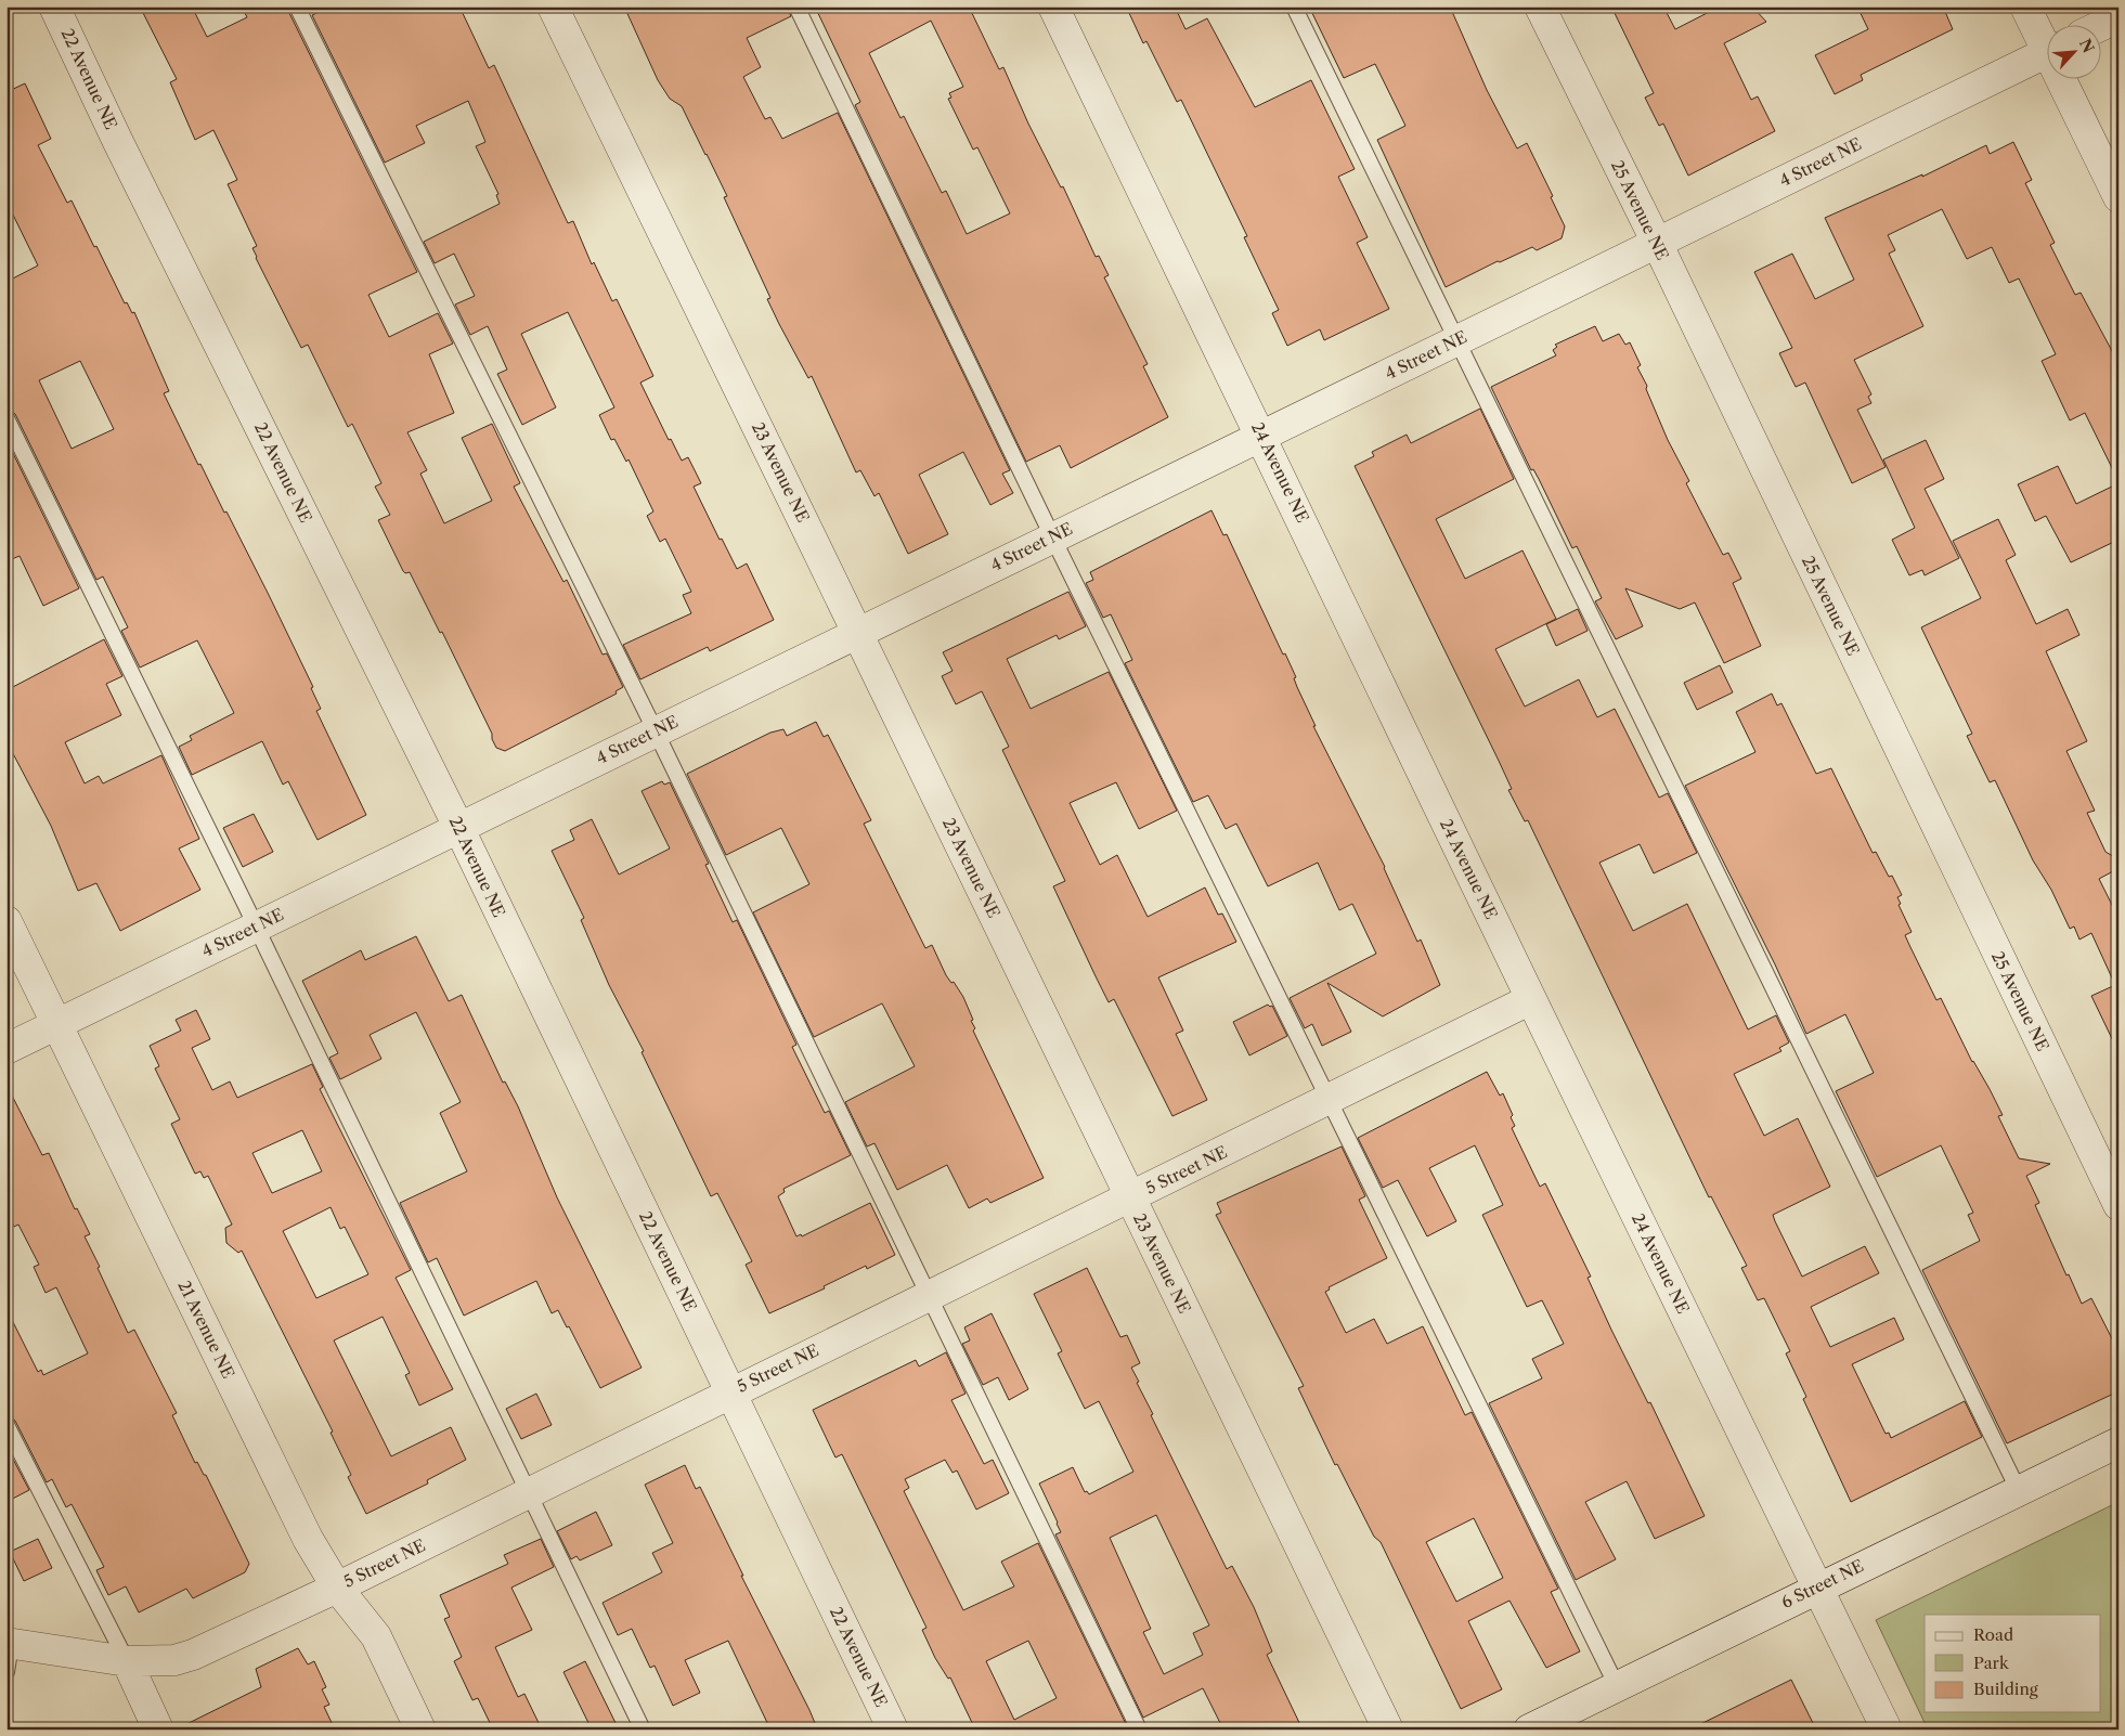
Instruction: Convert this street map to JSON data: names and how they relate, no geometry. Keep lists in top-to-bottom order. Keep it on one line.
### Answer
{"streets":{"street":["22 Avenue NE","4 Street NE","25 Avenue NE","23 Avenue NE","24 Avenue NE","5 Street NE","21 Avenue NE","6 Street NE"]},"crossings":[["22 Avenue NE","4 Street NE"],["22 Avenue NE","5 Street NE"],["4 Street NE","25 Avenue NE"],["4 Street NE","23 Avenue NE"],["4 Street NE","24 Avenue NE"],["4 Street NE","21 Avenue NE"],["23 Avenue NE","5 Street NE"],["24 Avenue NE","5 Street NE"],["24 Avenue NE","6 Street NE"],["5 Street NE","21 Avenue NE"]],"legend":["Road","Park","Building"],"north":"top right"}
